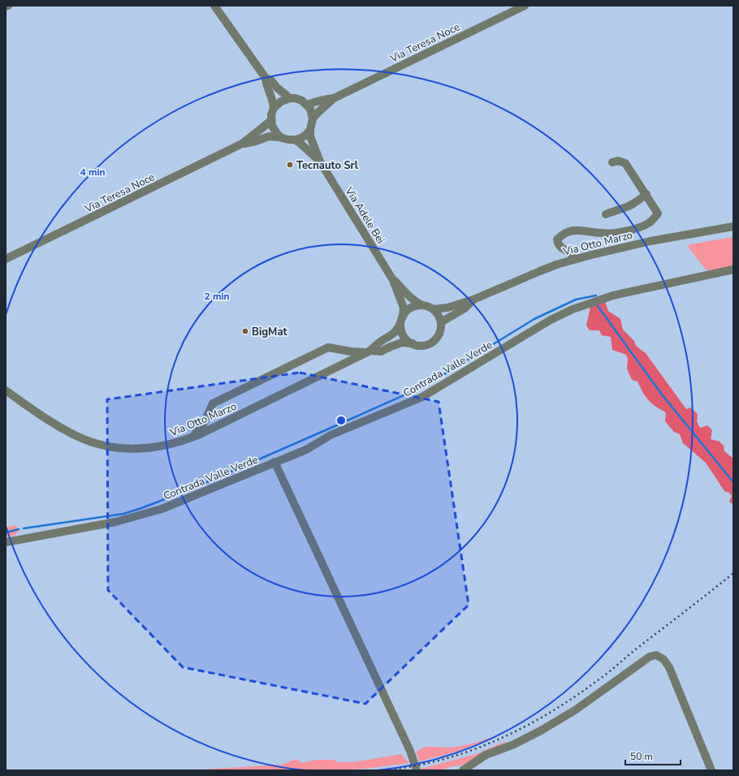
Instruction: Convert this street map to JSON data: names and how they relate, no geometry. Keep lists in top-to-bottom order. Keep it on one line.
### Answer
{"streets":{"street":["Via Teresa Noce","Via Adele Bei","Via Otto Marzo","Contrada Valle Verde"]},"crossings":[["Via Teresa Noce","Via Adele Bei"]],"places":["Tecnauto Srl","BigMat"],"scale_bar":"50 m","rings":["4 min","2 min"]}
